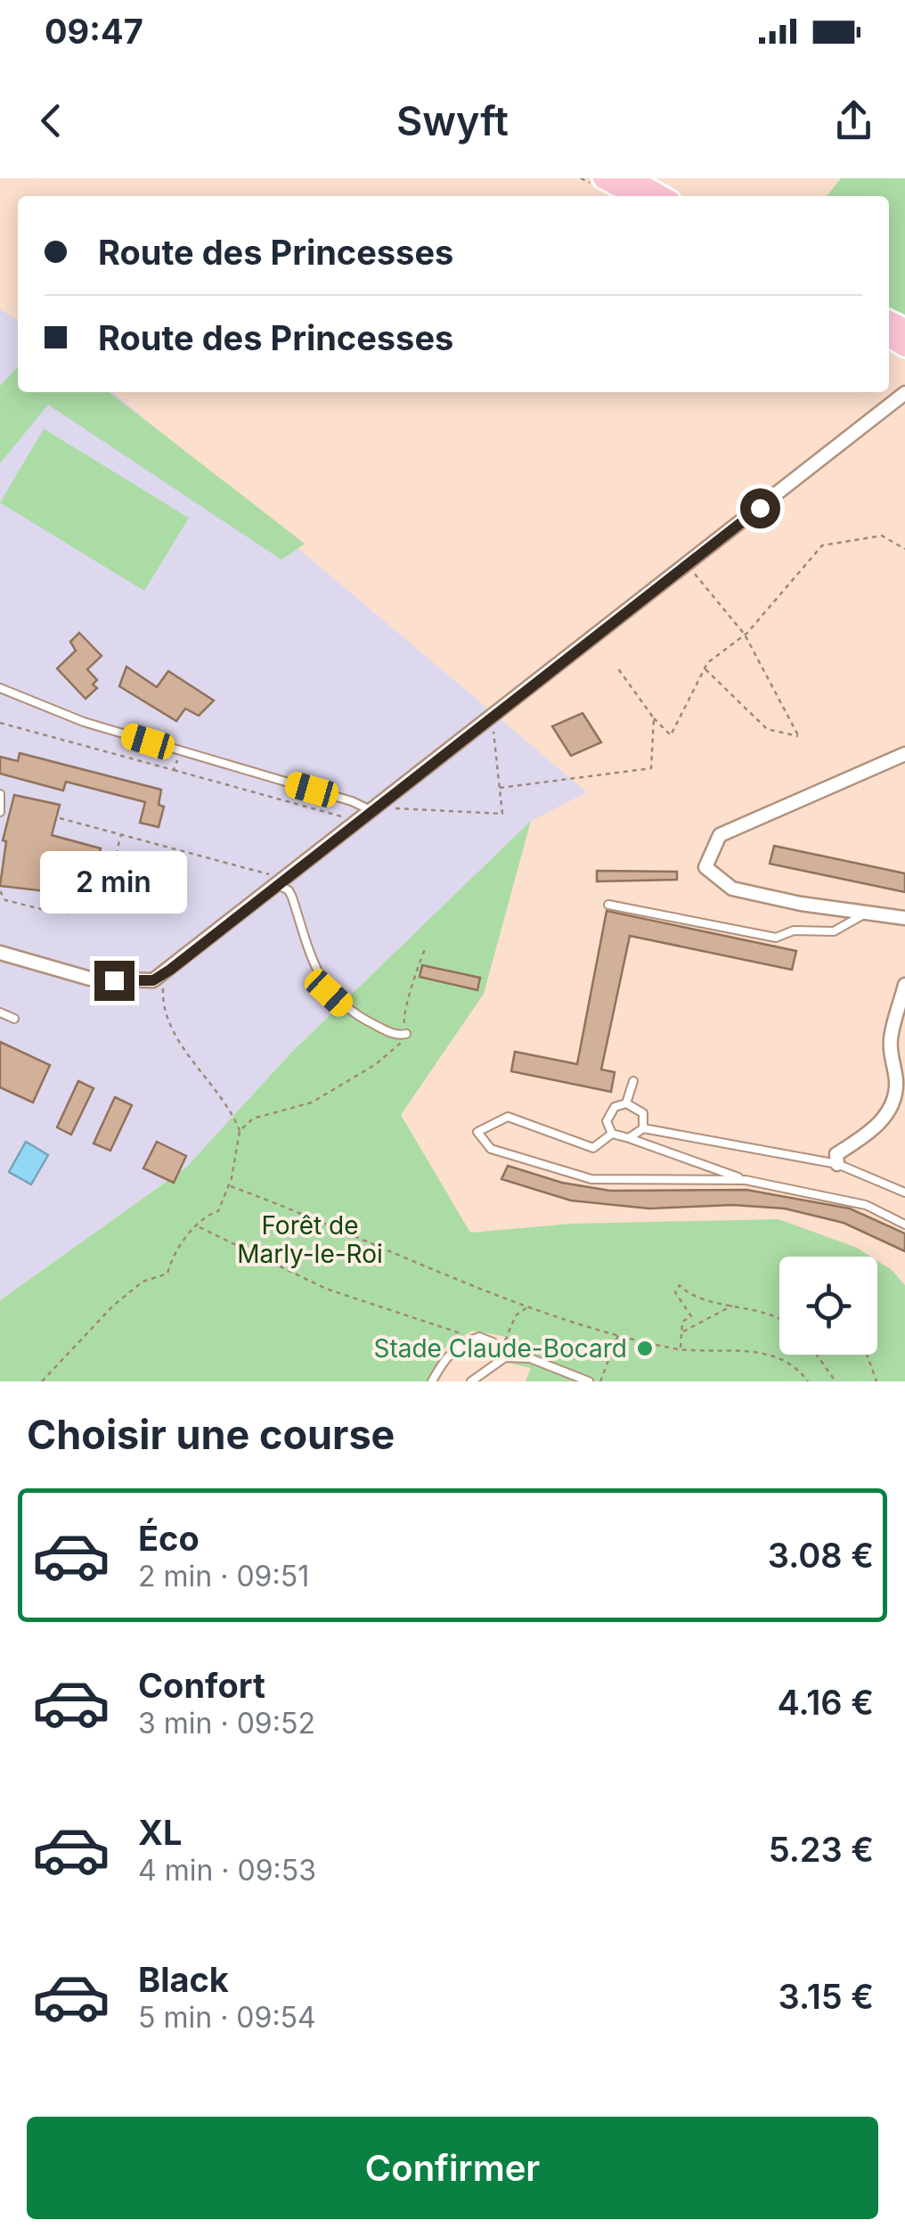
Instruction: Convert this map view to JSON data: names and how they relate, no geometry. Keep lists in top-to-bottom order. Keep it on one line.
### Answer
{"parks":["Forêt de Marly-le-Roi"],"places":["Stade Claude-Bocard"],"page":{"status":"09:47","header":"Swyft","banner":["Route des Princesses","Route des Princesses"],"bubble":"2 min","heading":"Choisir une course","list":[{"name":"Éco","note":"2 min · 09:51","value":"3.08 €"},{"name":"Confort","note":"3 min · 09:52","value":"4.16 €"},{"name":"XL","note":"4 min · 09:53","value":"5.23 €"},{"name":"Black","note":"5 min · 09:54","value":"3.15 €"}],"buttons":"Confirmer"}}
